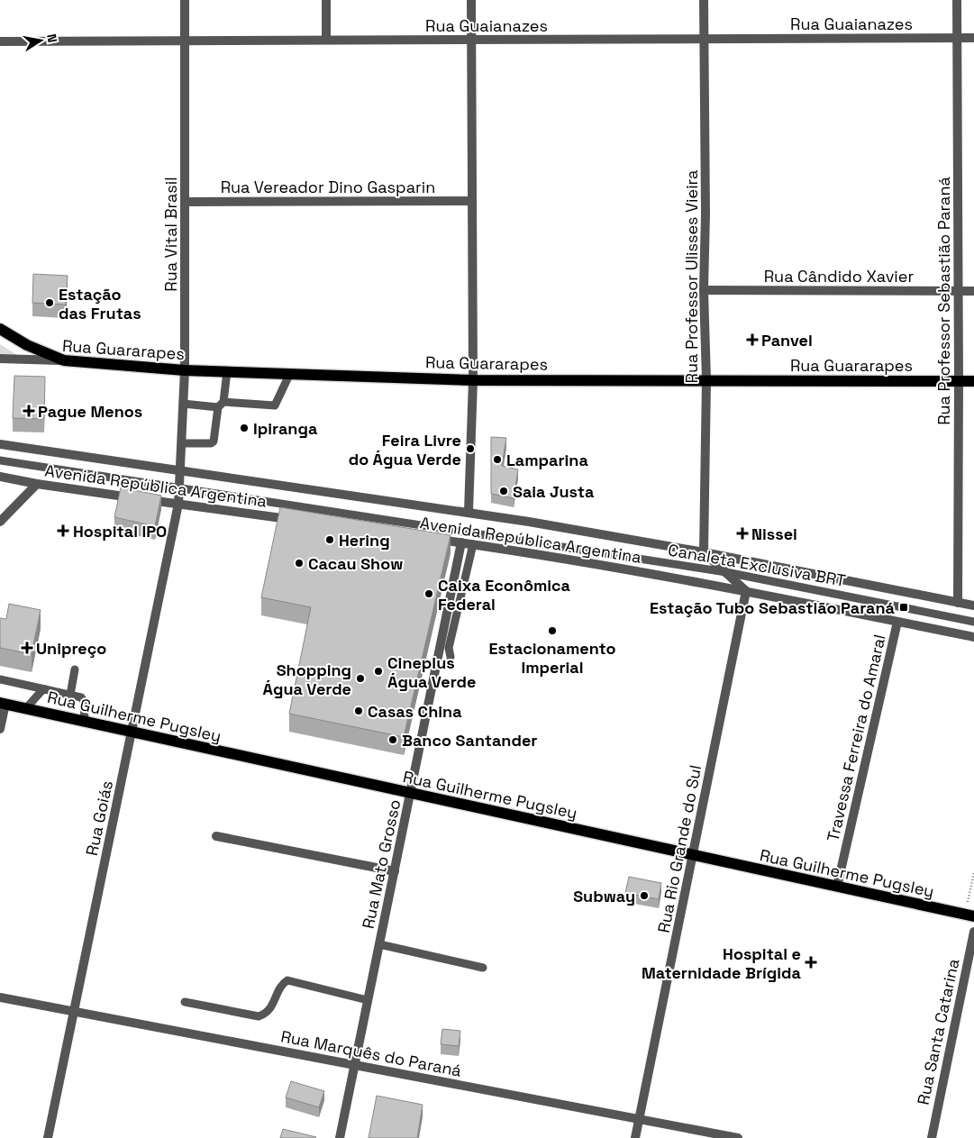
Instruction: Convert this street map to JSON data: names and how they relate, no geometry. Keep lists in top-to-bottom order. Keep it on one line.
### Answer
{"streets":{"main road":["Rua Guararapes","Rua Guilherme Pugsley"],"street":["Rua Guaianazes","Rua Vereador Dino Gasparin","Rua Vital Brasil","Rua Cândido Xavier","Rua Professor Ulisses Vieira","Rua Professor Sebastião Paraná","Avenida República Argentina","Travessa Ferreira do Amaral","Rua Goiás","Rua Rio Grande do Sul","Rua Mato Grosso","Rua Santa Catarina","Rua Marquês do Paraná"],"lane":["Canaleta Exclusiva BRT"]},"crossings":[["Rua Guaianazes","Rua Vital Brasil"],["Rua Guaianazes","Rua Professor Ulisses Vieira"],["Rua Guaianazes","Rua Professor Sebastião Paraná"],["Rua Vereador Dino Gasparin","Rua Vital Brasil"],["Rua Vital Brasil","Rua Guararapes"],["Rua Vital Brasil","Avenida República Argentina"],["Rua Vital Brasil","Canaleta Exclusiva BRT"],["Rua Vital Brasil","Rua Goiás"],["Rua Cândido Xavier","Rua Professor Ulisses Vieira"],["Rua Cândido Xavier","Rua Professor Sebastião Paraná"],["Rua Professor Ulisses Vieira","Rua Guararapes"],["Rua Professor Ulisses Vieira","Avenida República Argentina"],["Rua Professor Sebastião Paraná","Rua Guararapes"],["Rua Professor Sebastião Paraná","Avenida República Argentina"],["Avenida República Argentina","Travessa Ferreira do Amaral"],["Avenida República Argentina","Rua Goiás"],["Avenida República Argentina","Rua Rio Grande do Sul"],["Avenida República Argentina","Rua Mato Grosso"],["Canaleta Exclusiva BRT","Rua Goiás"],["Rua Guilherme Pugsley","Travessa Ferreira do Amaral"],["Rua Guilherme Pugsley","Rua Goiás"],["Rua Guilherme Pugsley","Rua Rio Grande do Sul"],["Rua Guilherme Pugsley","Rua Mato Grosso"],["Rua Goiás","Rua Marquês do Paraná"],["Rua Rio Grande do Sul","Rua Marquês do Paraná"],["Rua Mato Grosso","Rua Marquês do Paraná"]],"places":{"other":["Estação das Frutas","Ipiranga","Feira Livre do Água Verde","Lamparina","Saia Justa","Hering","Cacau Show","Caixa Econômica Federal","Estacionamento Imperial","Cineplus Água Verde","Shopping Água Verde","Casas China","Banco Santander","Subway"],"health":["Panvel","Pague Menos","Hospital IPO","Nissei","Unipreço","Hospital e Maternidade Brígida"],"transit":["Estação Tubo Sebastião Paraná"]},"north":"right"}
